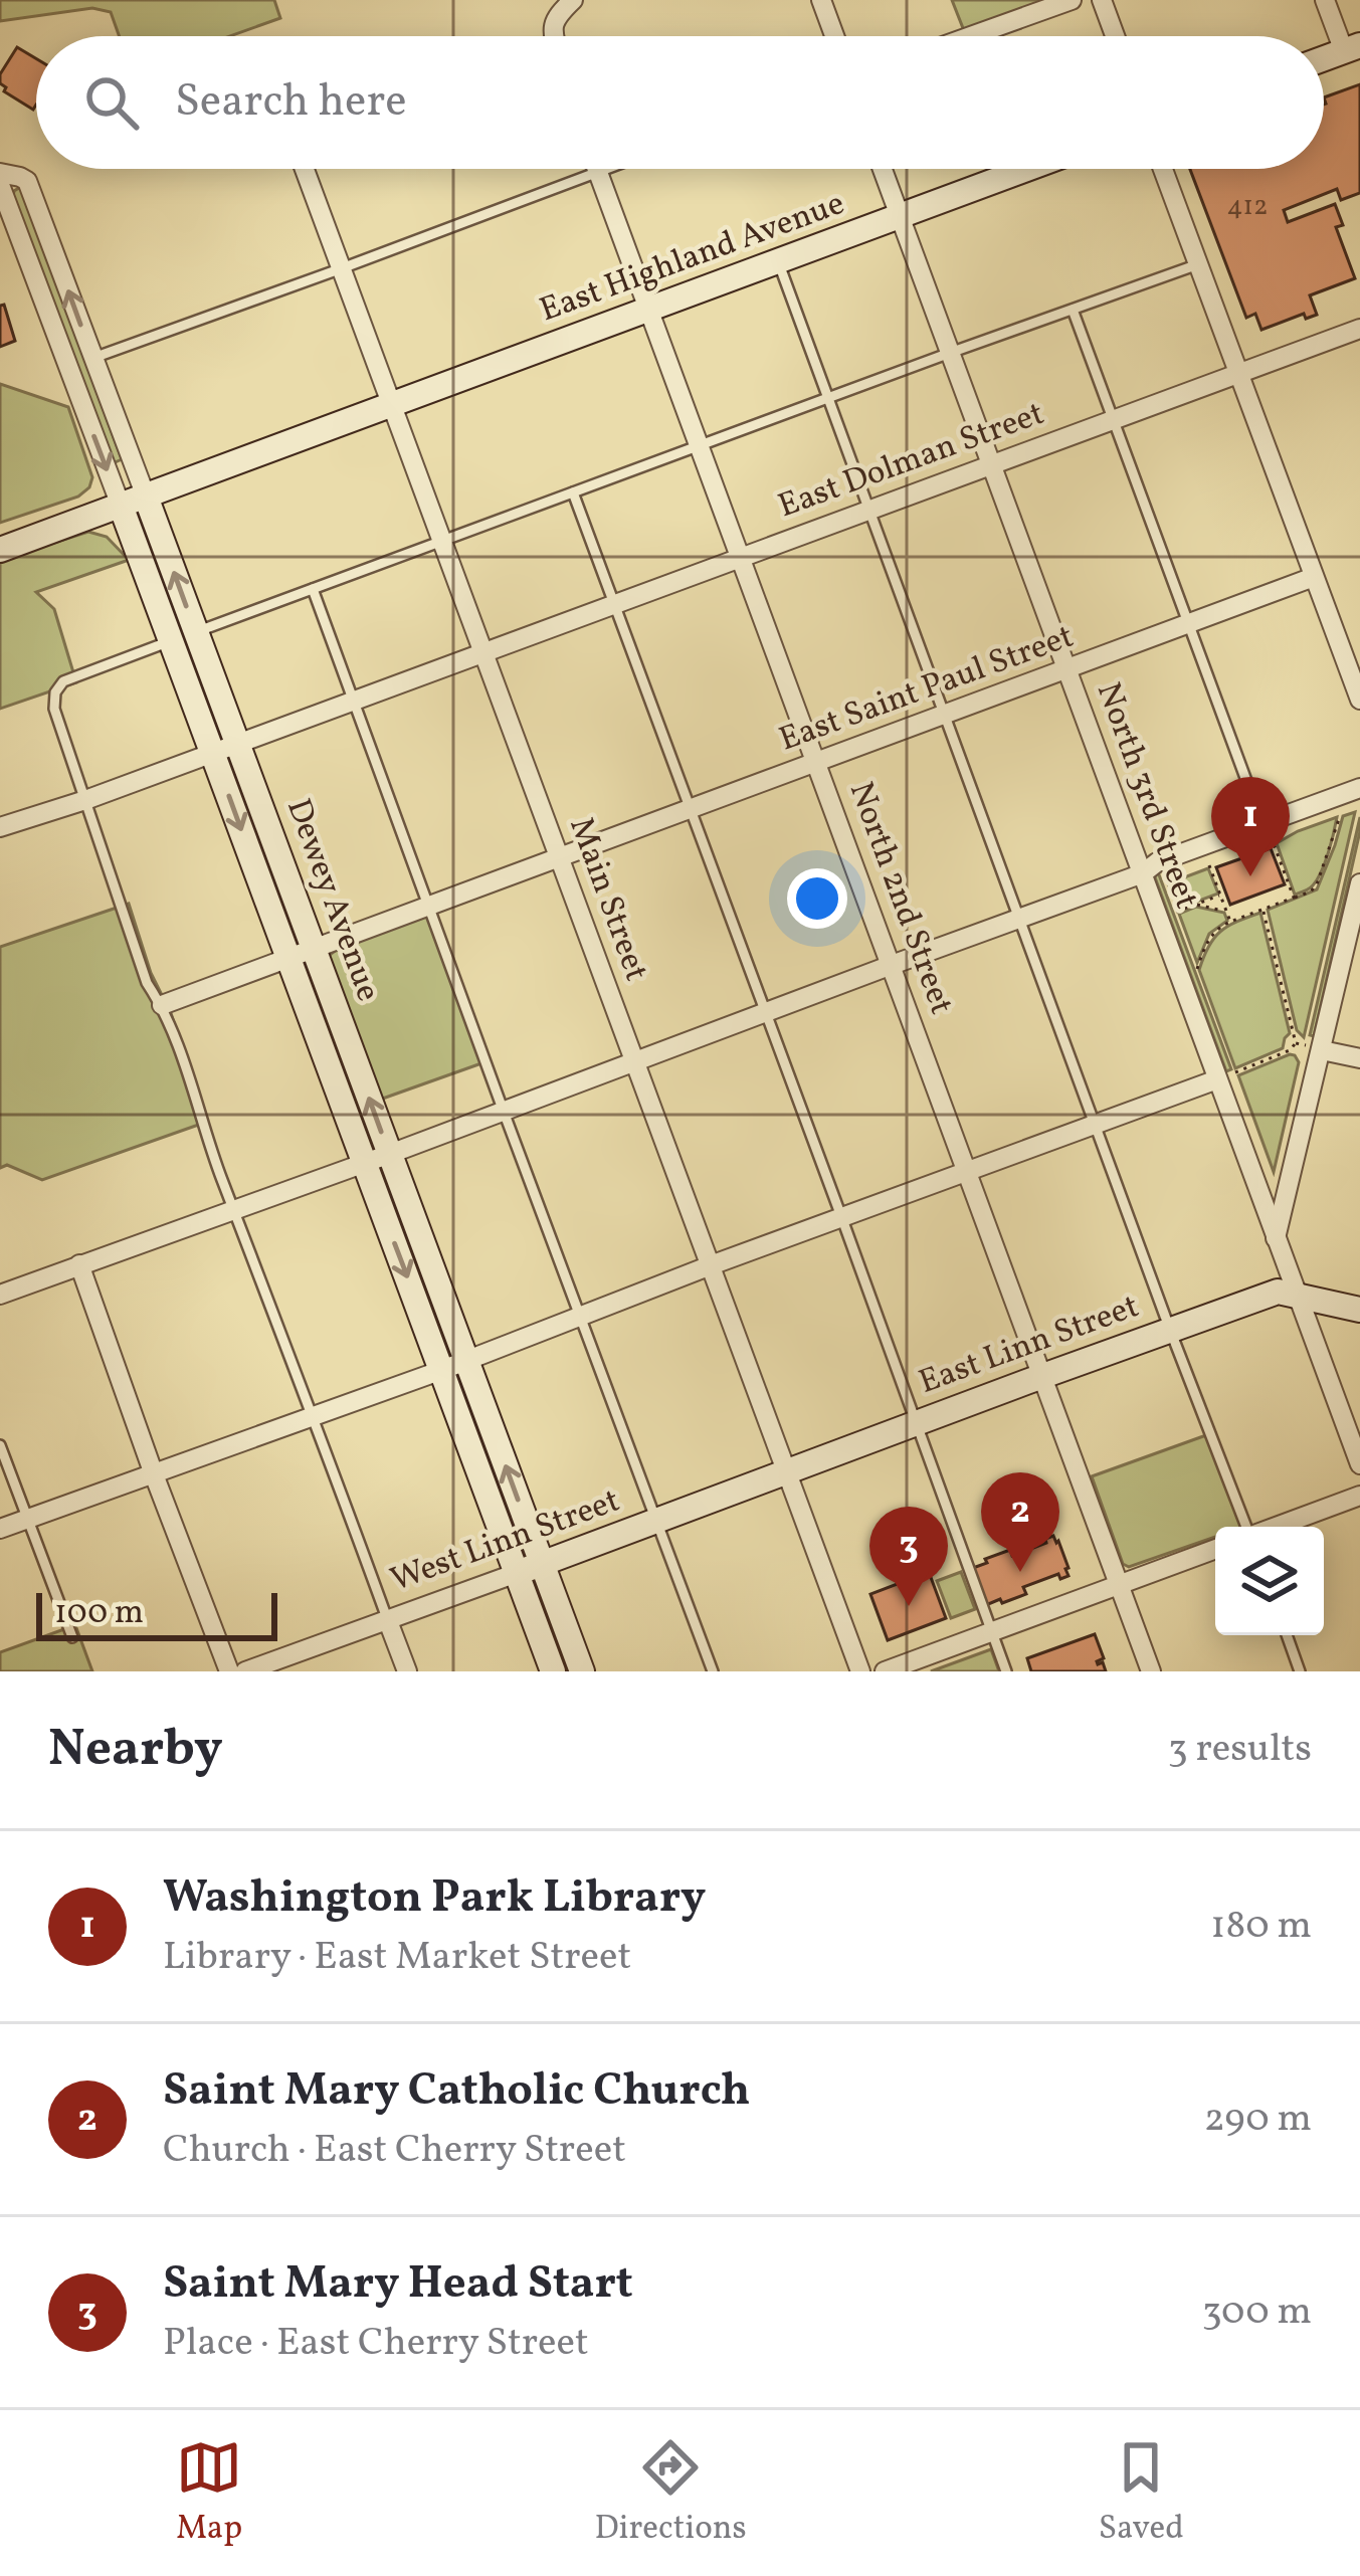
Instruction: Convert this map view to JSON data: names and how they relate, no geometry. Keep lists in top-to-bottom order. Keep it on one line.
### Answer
{"streets":{"street":["East Highland Avenue","East Dolman Street","East Saint Paul Street","North 3rd Street","North 2nd Street","Main Street","Dewey Avenue","East Linn Street","West Linn Street"]},"crossings":[["East Highland Avenue","North 3rd Street"],["East Highland Avenue","North 2nd Street"],["East Highland Avenue","Main Street"],["East Highland Avenue","Dewey Avenue"],["East Dolman Street","North 3rd Street"],["East Dolman Street","North 2nd Street"],["East Dolman Street","Main Street"],["East Dolman Street","Dewey Avenue"],["East Saint Paul Street","North 3rd Street"],["East Saint Paul Street","North 2nd Street"],["East Saint Paul Street","Main Street"],["East Saint Paul Street","Dewey Avenue"],["North 3rd Street","East Linn Street"],["North 2nd Street","East Linn Street"],["Main Street","East Linn Street"],["Main Street","West Linn Street"],["Dewey Avenue","West Linn Street"],["East Linn Street","West Linn Street"]],"house_numbers":["412"],"scale_bar":"100 m","page":{"search":"Search here","pins":["1","2","3"],"scale":"100 m","heading":["Nearby","3 results"],"list":[{"mark":"1","name":"Washington Park Library","note":"Library · East Market Street","value":"180 m"},{"mark":"2","name":"Saint Mary Catholic Church","note":"Church · East Cherry Street","value":"290 m"},{"mark":"3","name":"Saint Mary Head Start","note":"Place · East Cherry Street","value":"300 m"}],"nav":["Map","Directions","Saved"]}}
